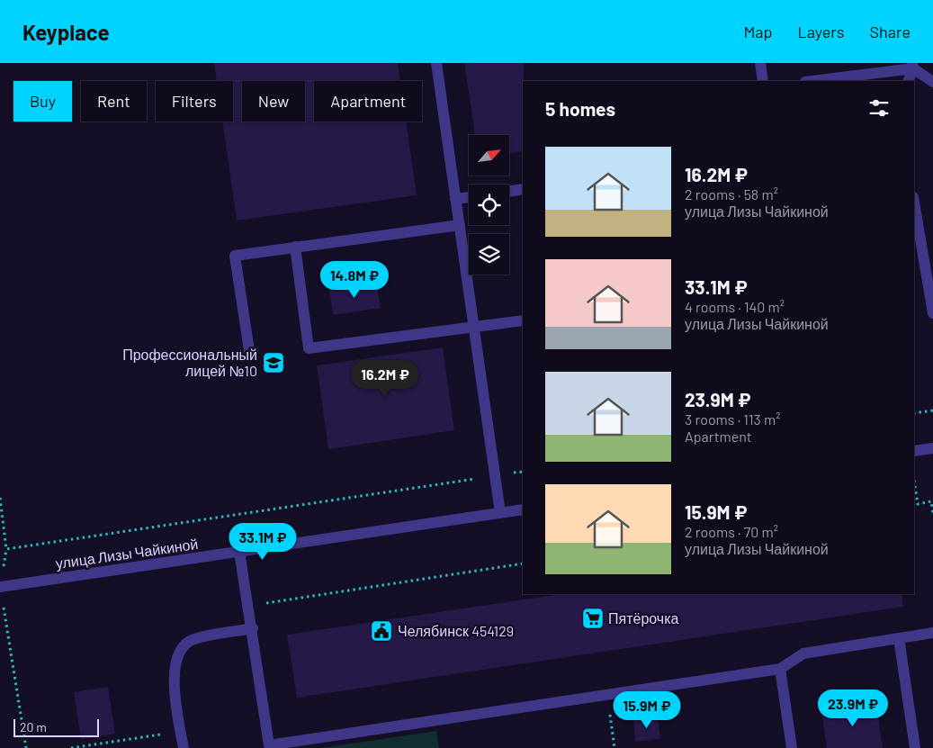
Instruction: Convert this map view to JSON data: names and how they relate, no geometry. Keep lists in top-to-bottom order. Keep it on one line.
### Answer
{"streets":{"street":["улица Лизы Чайкиной"]},"places":{"school or university":["Профессиональный лицей №10"],"supermarket":["Пятёрочка"],"public building":["Челябинск 454129"]},"scale_bar":"20 m","north":"top right","page":{"header":"Keyplace","nav":["Map","Layers","Share"],"chip":["Buy","Rent","Filters","New","Apartment"],"heading":"5 homes","list":[{"name":"16.2M ₽","note":"2 rooms · 58 m² · улица Лизы Чайкиной"},{"name":"33.1M ₽","note":"4 rooms · 140 m² · улица Лизы Чайкиной"},{"name":"23.9M ₽","note":"3 rooms · 113 m² · Apartment"},{"name":"15.9M ₽","note":"2 rooms · 70 m² · улица Лизы Чайкиной"}],"price":["14.8M ₽","16.2M ₽","33.1M ₽","23.9M ₽","15.9M ₽"],"scale":"20 m"}}
